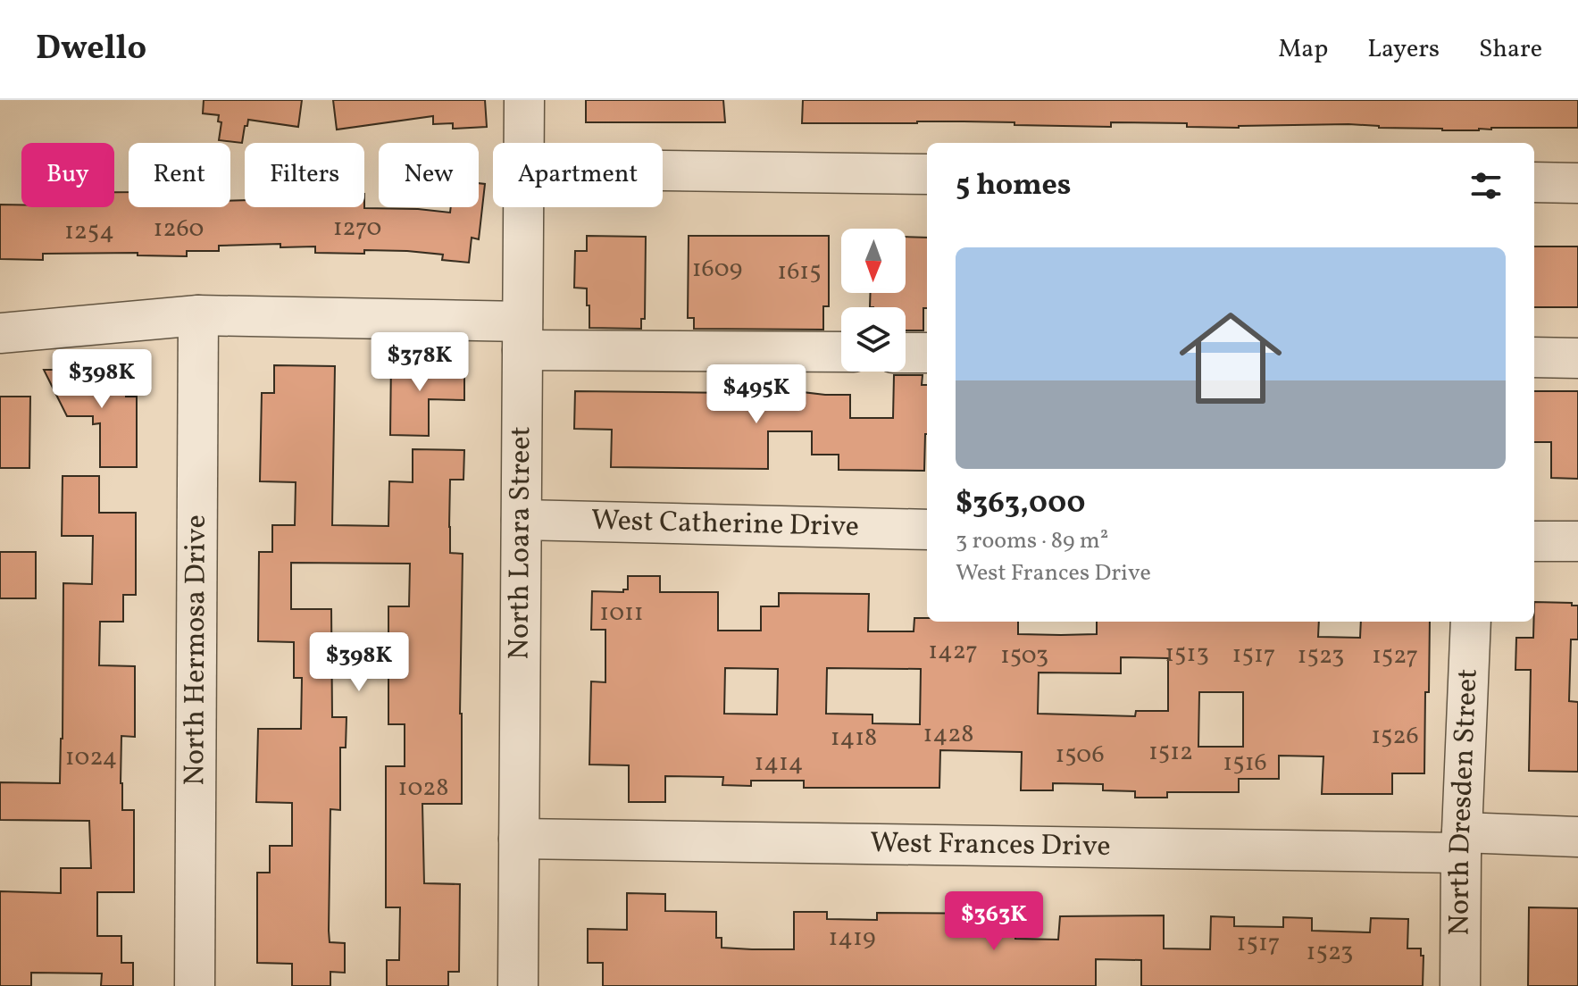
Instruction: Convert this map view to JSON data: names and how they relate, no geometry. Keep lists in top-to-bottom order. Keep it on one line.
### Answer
{"streets":{"street":["West Catherine Drive","North Loara Street","North Hermosa Drive","North Dresden Street","West Frances Drive"]},"crossings":[["West Catherine Drive","North Loara Street"],["North Loara Street","West Frances Drive"],["North Dresden Street","West Frances Drive"]],"house_numbers":["1270","1260","1254","1609","1615","1011","1427","1513","1517","1503","1523","1527","1428","1526","1418","1512","1506","1024","1414","1516","1028","1419","1517","1523"],"north":"bottom","page":{"header":"Dwello","nav":["Map","Layers","Share"],"chip":["Buy","Rent","Filters","New","Apartment"],"heading":"5 homes","list":[{"name":"$363,000","note":"3 rooms · 89 m² · West Frances Drive"}],"price":["$378K","$398K","$495K","$398K","$363K"]}}
